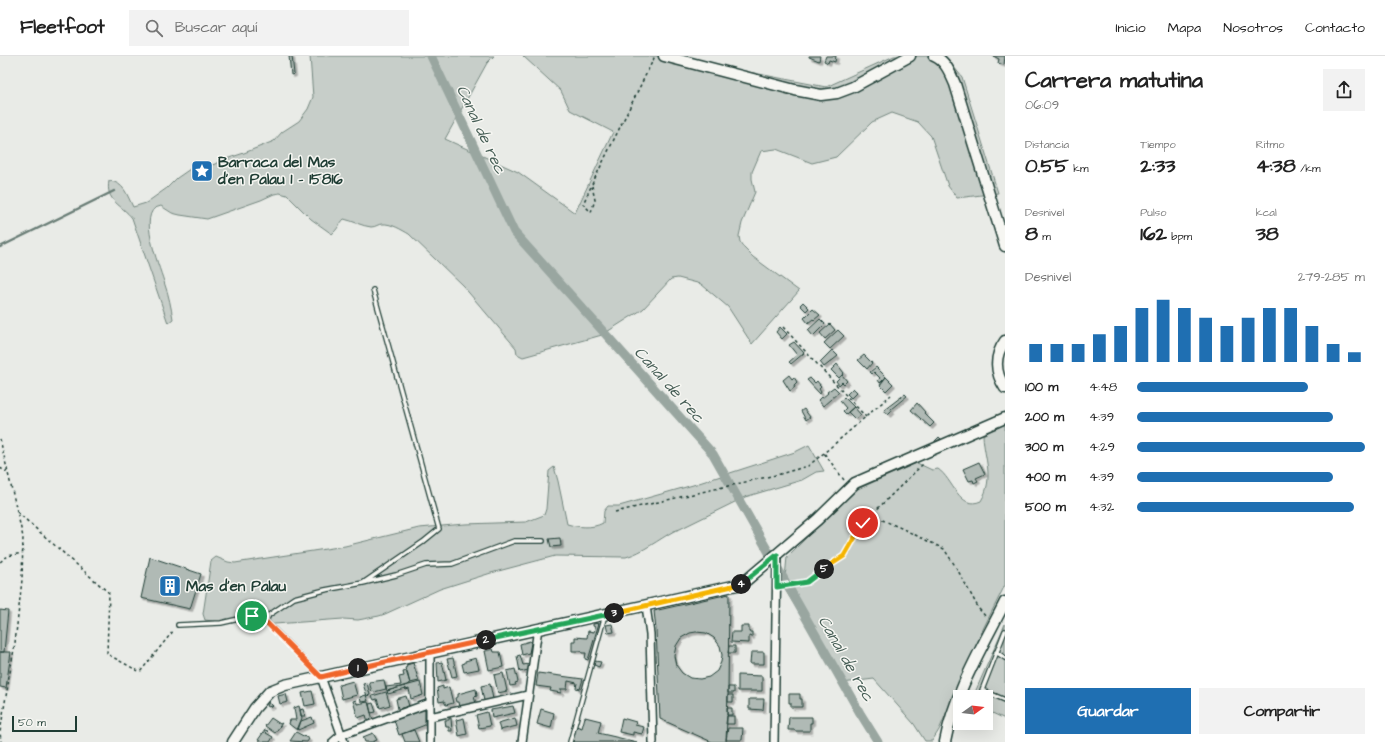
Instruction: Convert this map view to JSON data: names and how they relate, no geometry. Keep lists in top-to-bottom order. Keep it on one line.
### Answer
{"water":["Canal de rec"],"places":{"place":["Barraca del Mas d'en Palau 1 - 15816"],"building":["Mas d'en Palau"]},"scale_bar":"50 m","north":"right","page":{"header":"Fleetfoot","search":"Buscar aquí","nav":["Inicio","Mapa","Nosotros","Contacto"],"heading":["Carrera matutina","06:09"],"stats":[["Distancia","0.55 km"],["Tiempo","2:33"],["Ritmo","4:38 /km"],["Desnivel","8 m"],["Pulso","162 bpm"],["kcal","38"]],"chart":["Desnivel","279–285 m"],"list":[{"name":"100 m","note":"4:48"},{"name":"200 m","note":"4:39"},{"name":"300 m","note":"4:29"},{"name":"400 m","note":"4:39"},{"name":"500 m","note":"4:32"}],"pins":["5","4","3","2","1"],"buttons":["Guardar","Compartir"],"scale":"50 m"}}
